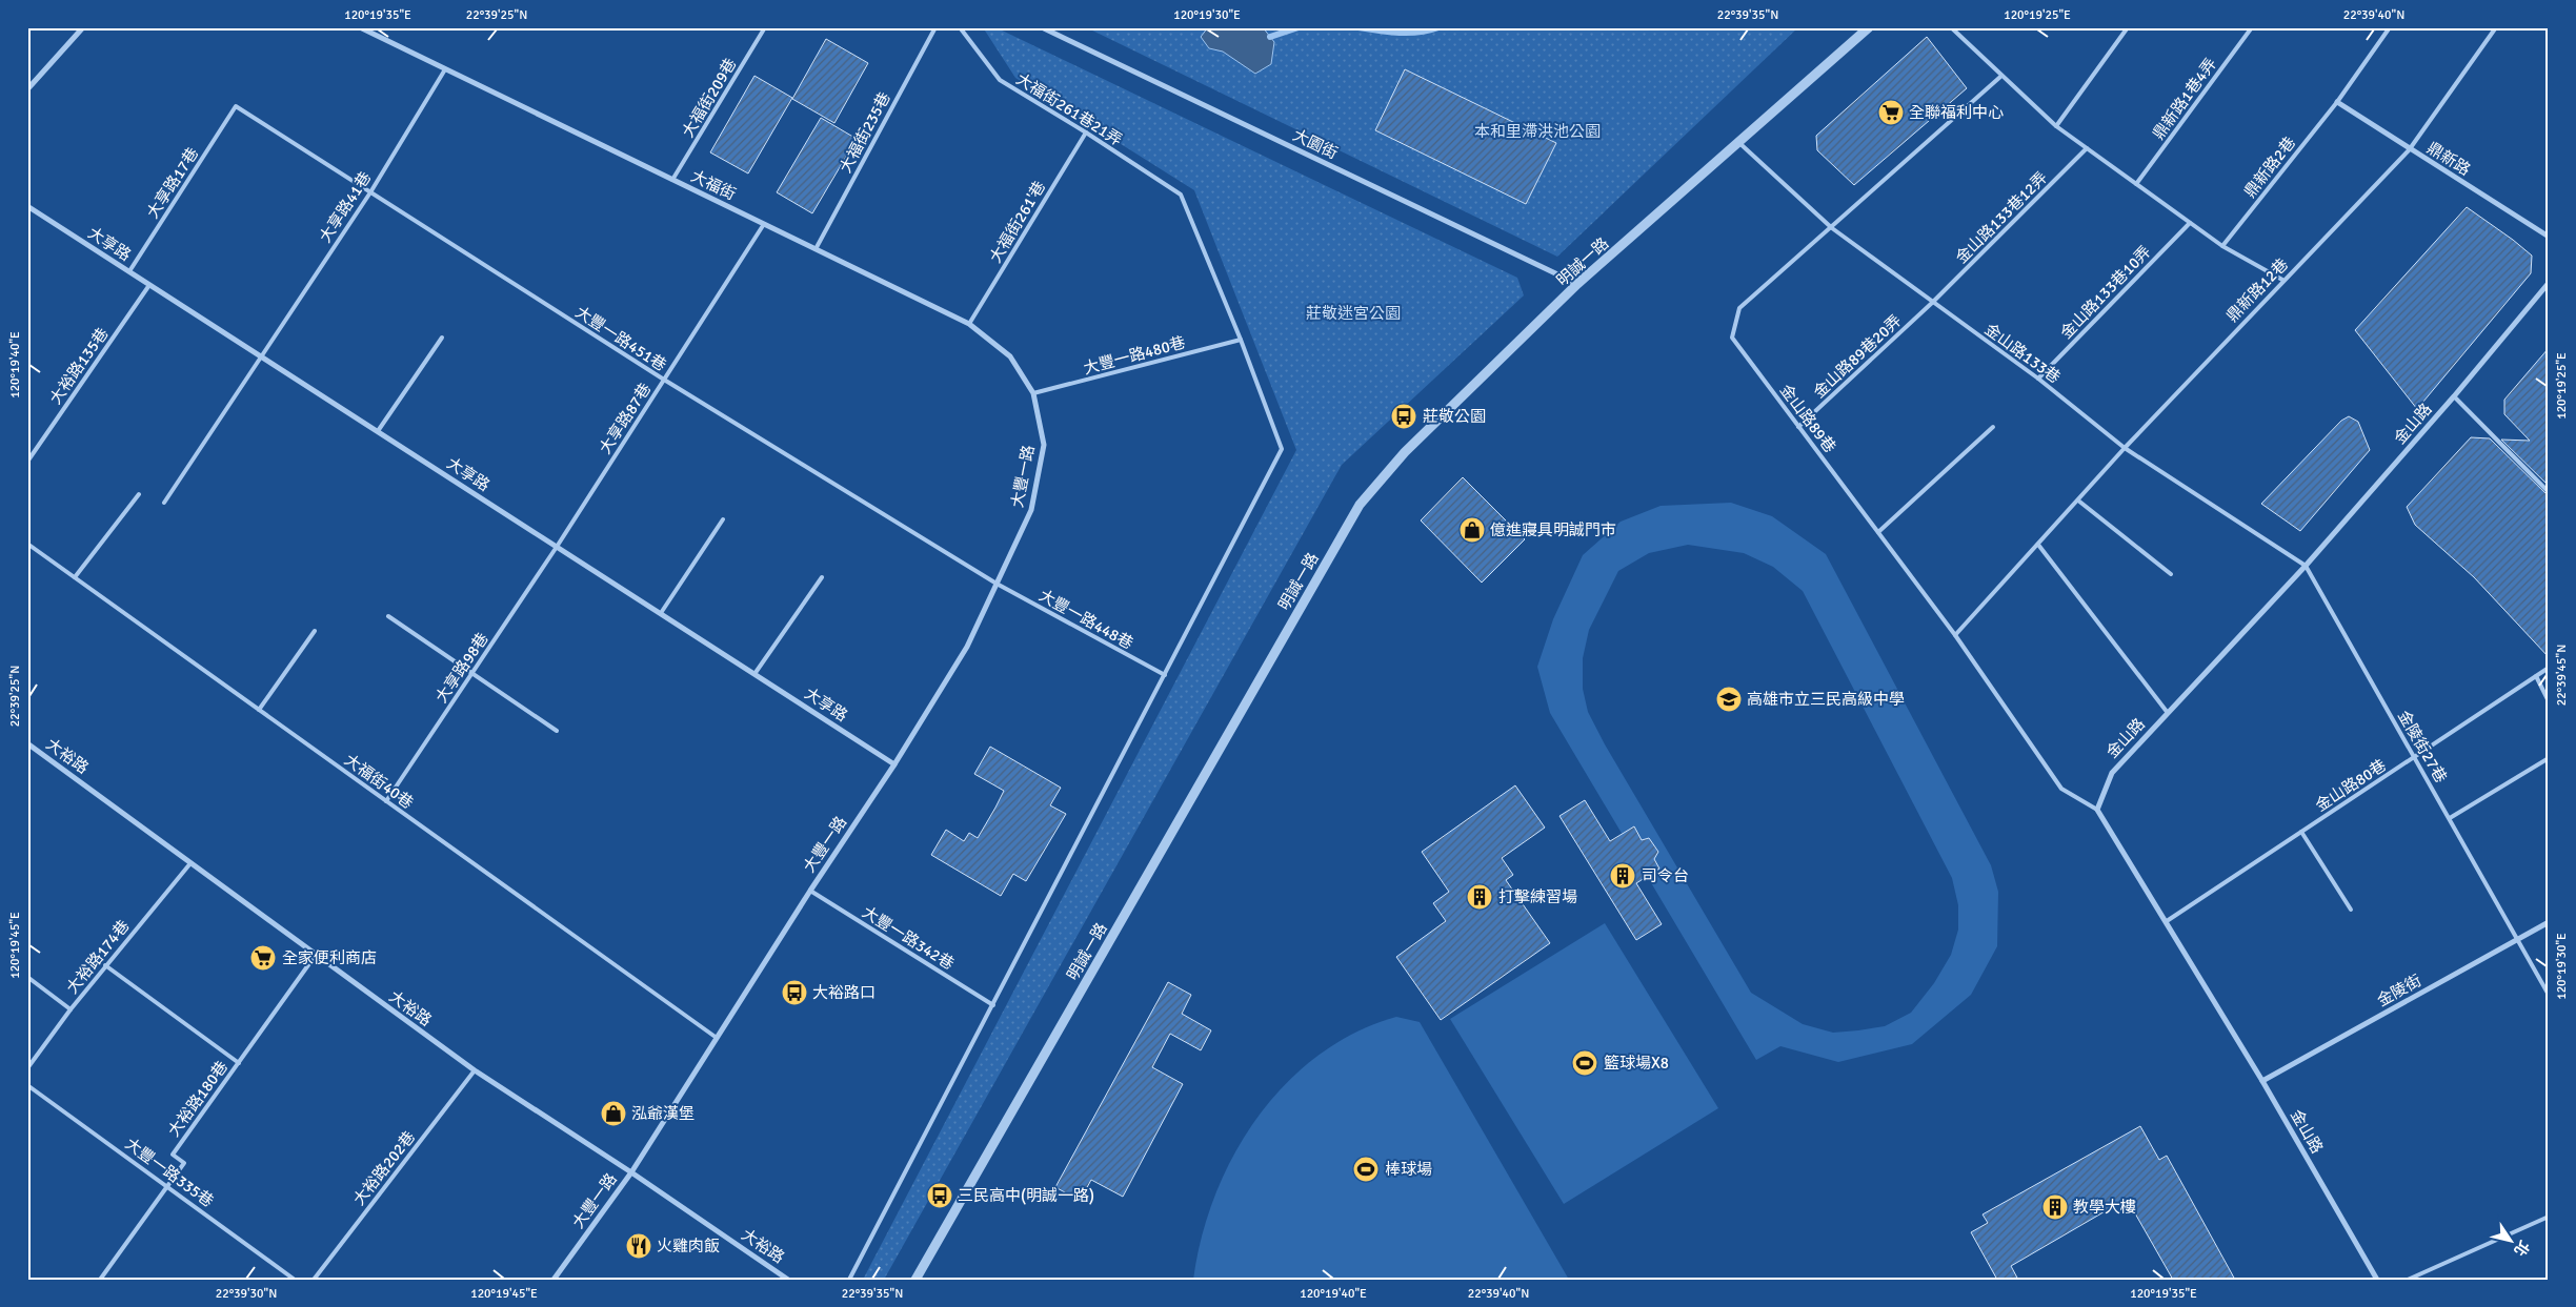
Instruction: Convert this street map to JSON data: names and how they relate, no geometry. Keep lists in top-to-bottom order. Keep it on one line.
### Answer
{"streets":{"street":["大園街","鼎新路","大福街","大享路","明誠一路","金山路","大豐一路","大裕路","金陵街"],"lane":["大福街209巷","鼎新路1巷4弄","大福街261巷21弄","大福街235巷","鼎新路2巷","大享路17巷","大享路41巷","金山路133巷12弄","大福街261'巷","鼎新路12巷","金山路133巷10弄","大豐一路451巷","金山路133巷","大豐一路480巷","金山路89巷20弄","大裕路135巷","大享路87巷","金山路89巷","大豐一路448巷","大享路98巷","金陵街27巷","大福街40巷","金山路80巷","大豐一路342巷","大裕路174巷","大裕路180巷","大裕路202巷","大豐一路335巷"]},"crossings":[["大福街209巷","大福街"],["大福街261巷21弄","大福街261'巷"],["大福街261巷21弄","大豐一路480巷"],["大福街235巷","大福街"],["大園街","明誠一路"],["鼎新路","鼎新路2巷"],["鼎新路","鼎新路12巷"],["大享路17巷","大享路"],["大享路17巷","大豐一路451巷"],["大福街","大享路41巷"],["大福街","大福街261'巷"],["大福街","大豐一路480巷"],["大福街","大享路87巷"],["大福街","大豐一路"],["大享路41巷","大享路"],["大享路41巷","大豐一路451巷"],["金山路133巷12弄","金山路133巷"],["金山路133巷12弄","金山路89巷20弄"],["大享路","大裕路135巷"],["大享路","大享路87巷"],["大享路","大豐一路"],["大享路","大享路98巷"],["明誠一路","金山路133巷"],["鼎新路12巷","金山路133巷"],["鼎新路12巷","金山路89巷"],["金山路133巷10弄","金山路133巷"],["大豐一路451巷","大享路87巷"],["大豐一路451巷","大豐一路"],["大豐一路451巷","大豐一路448巷"],["金山路133巷","金山路89巷20弄"],["金山路133巷","金山路89巷"],["金山路133巷","金山路"],["金山路133巷","金陵街27巷"],["大豐一路480巷","大豐一路"],["金山路89巷20弄","金山路89巷"],["大享路87巷","大享路98巷"],["金山路89巷","金山路"],["金山路","金陵街27巷"],["金山路","金山路80巷"],["金山路","金陵街"],["大豐一路","大豐一路448巷"],["大豐一路","大裕路"],["大豐一路","大福街40巷"],["大豐一路","大豐一路342巷"],["大享路98巷","大福街40巷"],["金陵街27巷","金山路80巷"],["金陵街27巷","金陵街"],["大裕路","大裕路174巷"],["大裕路","大裕路180巷"],["大裕路","大裕路202巷"],["大裕路180巷","大豐一路335巷"]],"parks":["本和里滯洪池公園","莊敬迷宮公園"],"places":{"supermarket":["全聯福利中心","全家便利商店"],"bus stop":["莊敬公園","大裕路口","三民高中(明誠一路)"],"shop":["億進寢具明誠門市","泓爺漢堡"],"school or university":["高雄市立三民高級中學"],"building":["司令台","打擊練習場","教學大樓"],"sports":["籃球場X8","棒球場"],"restaurant":["火雞肉飯"]},"north":"bottom right","coordinates":["120°19'35\"E","22°39'25\"N","120°19'30\"E","22°39'35\"N","120°19'25\"E","22°39'40\"N","120°19'40\"E","22°39'45\"N","120°19'45\"E","22°39'30\"N"]}
